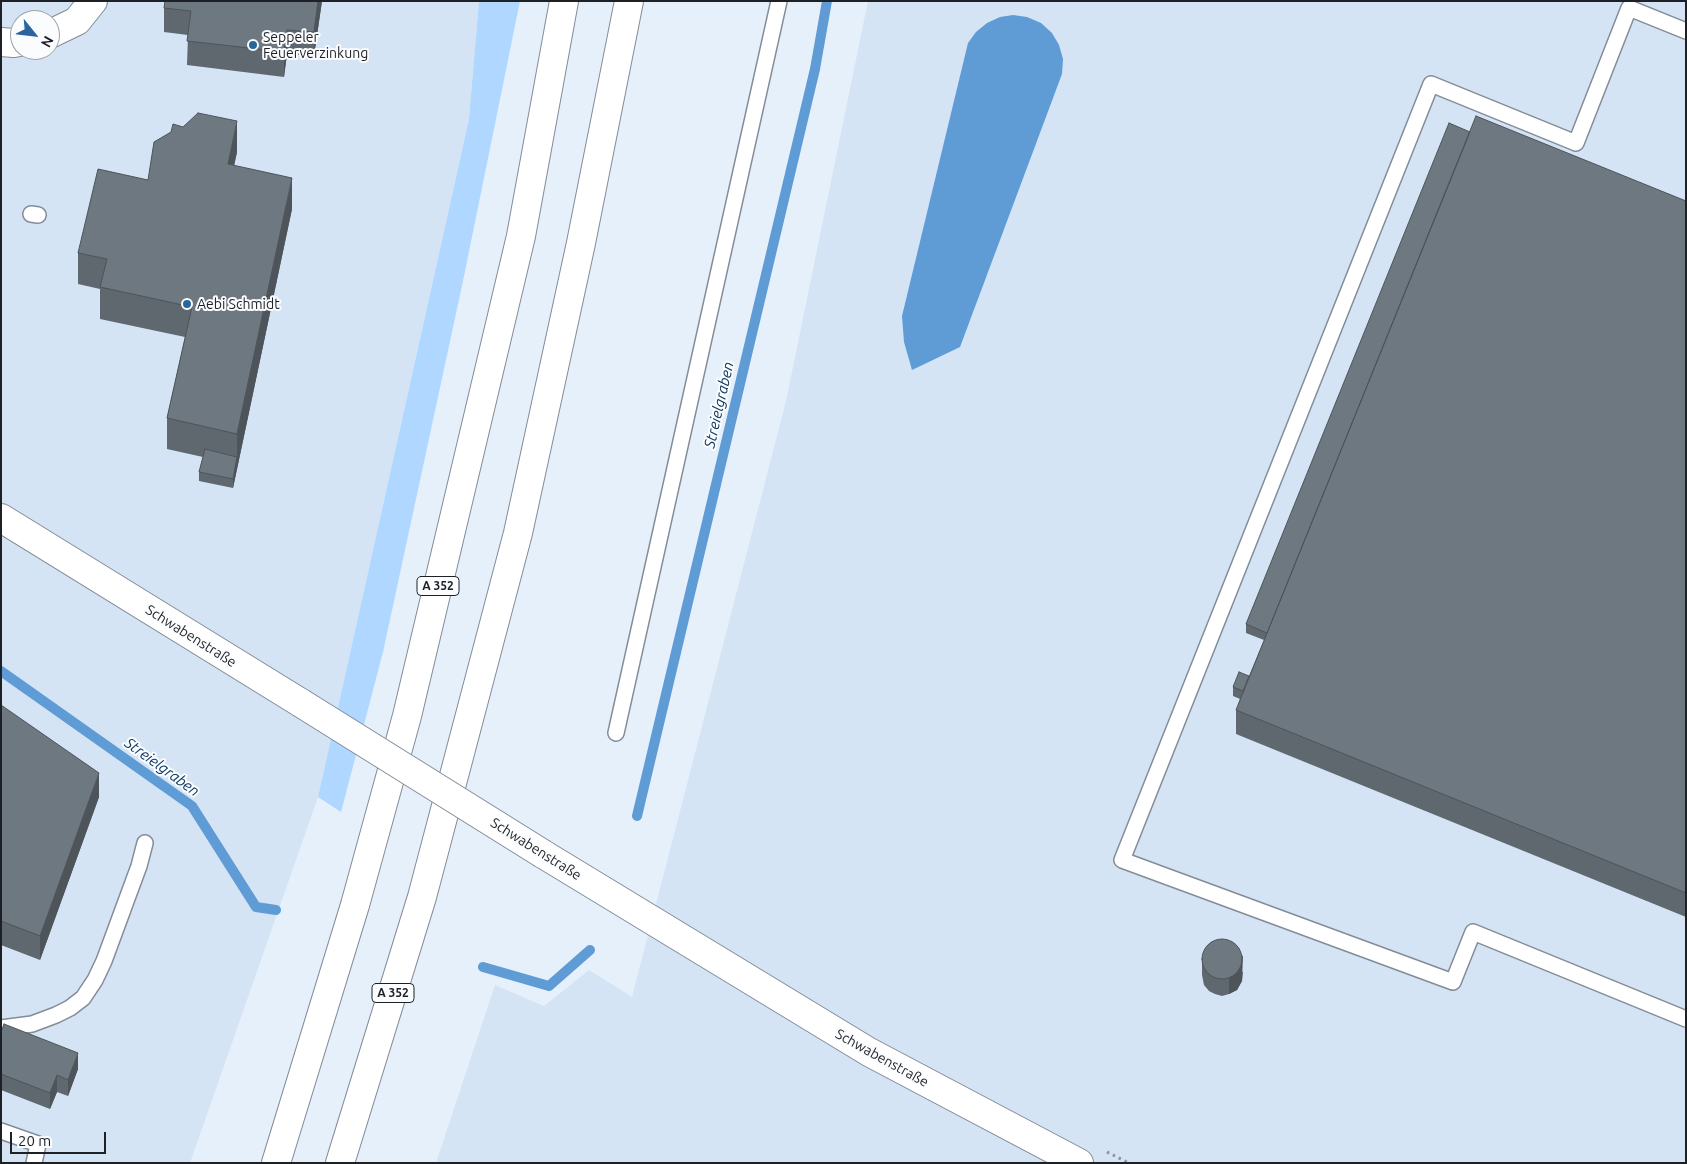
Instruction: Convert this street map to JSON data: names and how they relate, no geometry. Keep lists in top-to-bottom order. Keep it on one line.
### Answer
{"streets":{"main road":["A 352","Schwabenstraße"]},"water":["Streielgraben"],"places":["Seppeler Feuerverzinkung","Aebi Schmidt"],"scale_bar":"20 m","north":"bottom right"}
